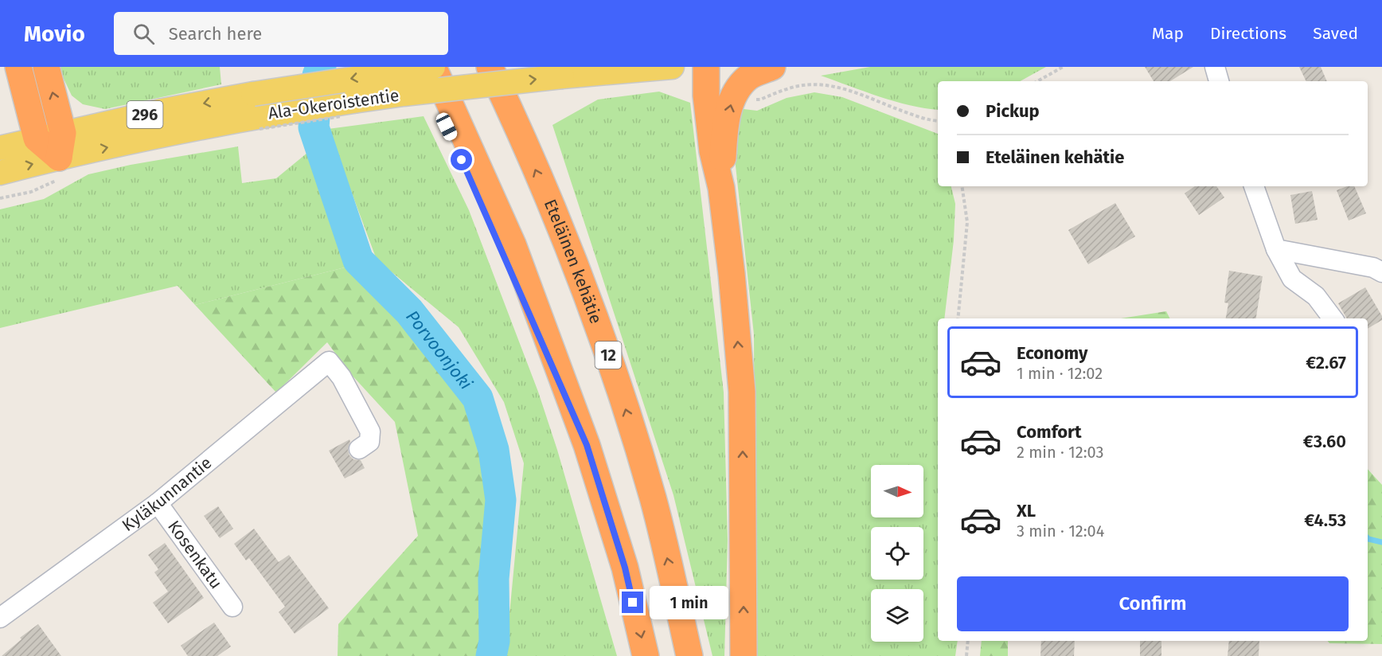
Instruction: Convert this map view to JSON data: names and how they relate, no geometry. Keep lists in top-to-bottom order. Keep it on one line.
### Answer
{"streets":{"highway":["Eteläinen kehätie","12"],"main road":["Ala-Okeroistentie","296"],"street":["Kyläkunnantie","Kosenkatu"]},"crossings":[["Kyläkunnantie","Kosenkatu"]],"water":["Porvoonjoki"],"north":"right","page":{"header":"Movio","search":"Search here","nav":["Map","Directions","Saved"],"banner":["Pickup","Eteläinen kehätie"],"list":[{"name":"Economy","note":"1 min · 12:02","value":"€2.67"},{"name":"Comfort","note":"2 min · 12:03","value":"€3.60"},{"name":"XL","note":"3 min · 12:04","value":"€4.53"}],"buttons":"Confirm","bubble":"1 min"}}
